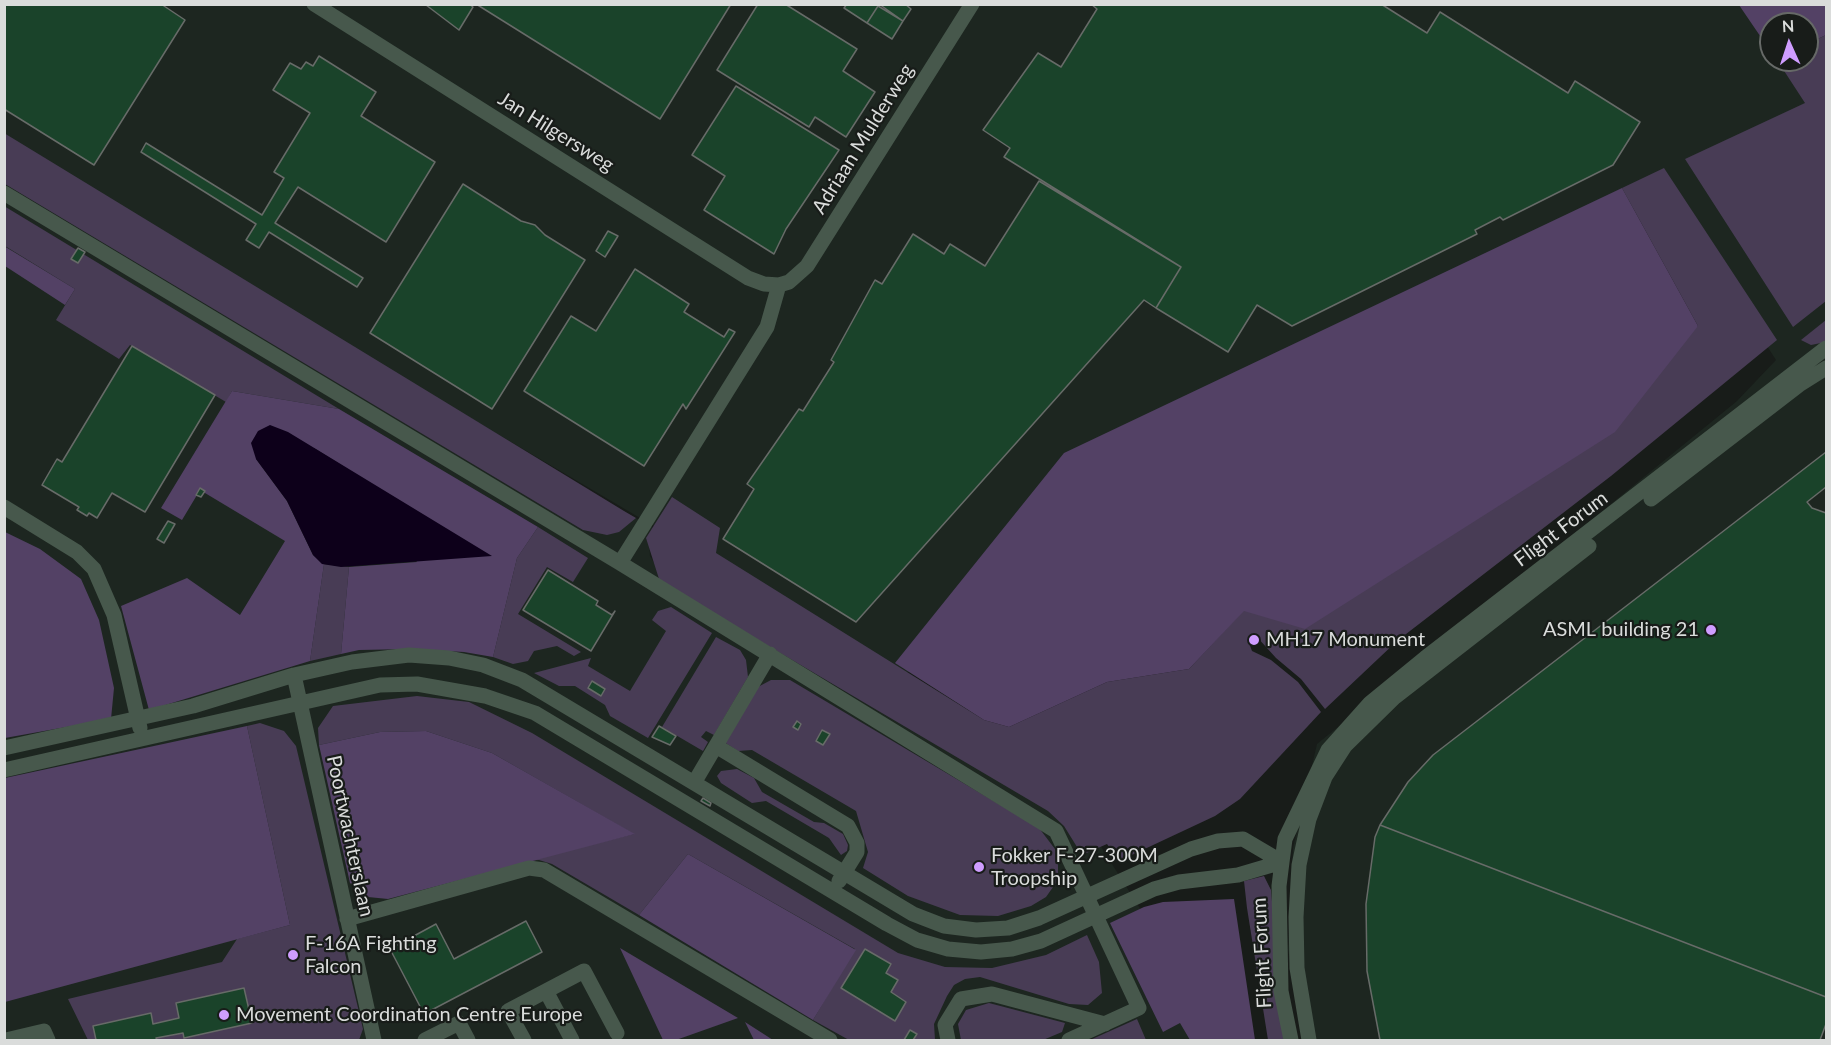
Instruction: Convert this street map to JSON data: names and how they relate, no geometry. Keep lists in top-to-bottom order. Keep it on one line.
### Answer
{"streets":{"street":["Jan Hilgersweg","Adriaan Mulderweg","Flight Forum","Poortwachterslaan"]},"crossings":[["Jan Hilgersweg","Adriaan Mulderweg"],["Flight Forum","Poortwachterslaan"]],"places":["ASML building 21","MH17 Monument","Fokker F-27-300M Troopship","F-16A Fighting Falcon","Movement Coordination Centre Europe"],"north":"top"}
